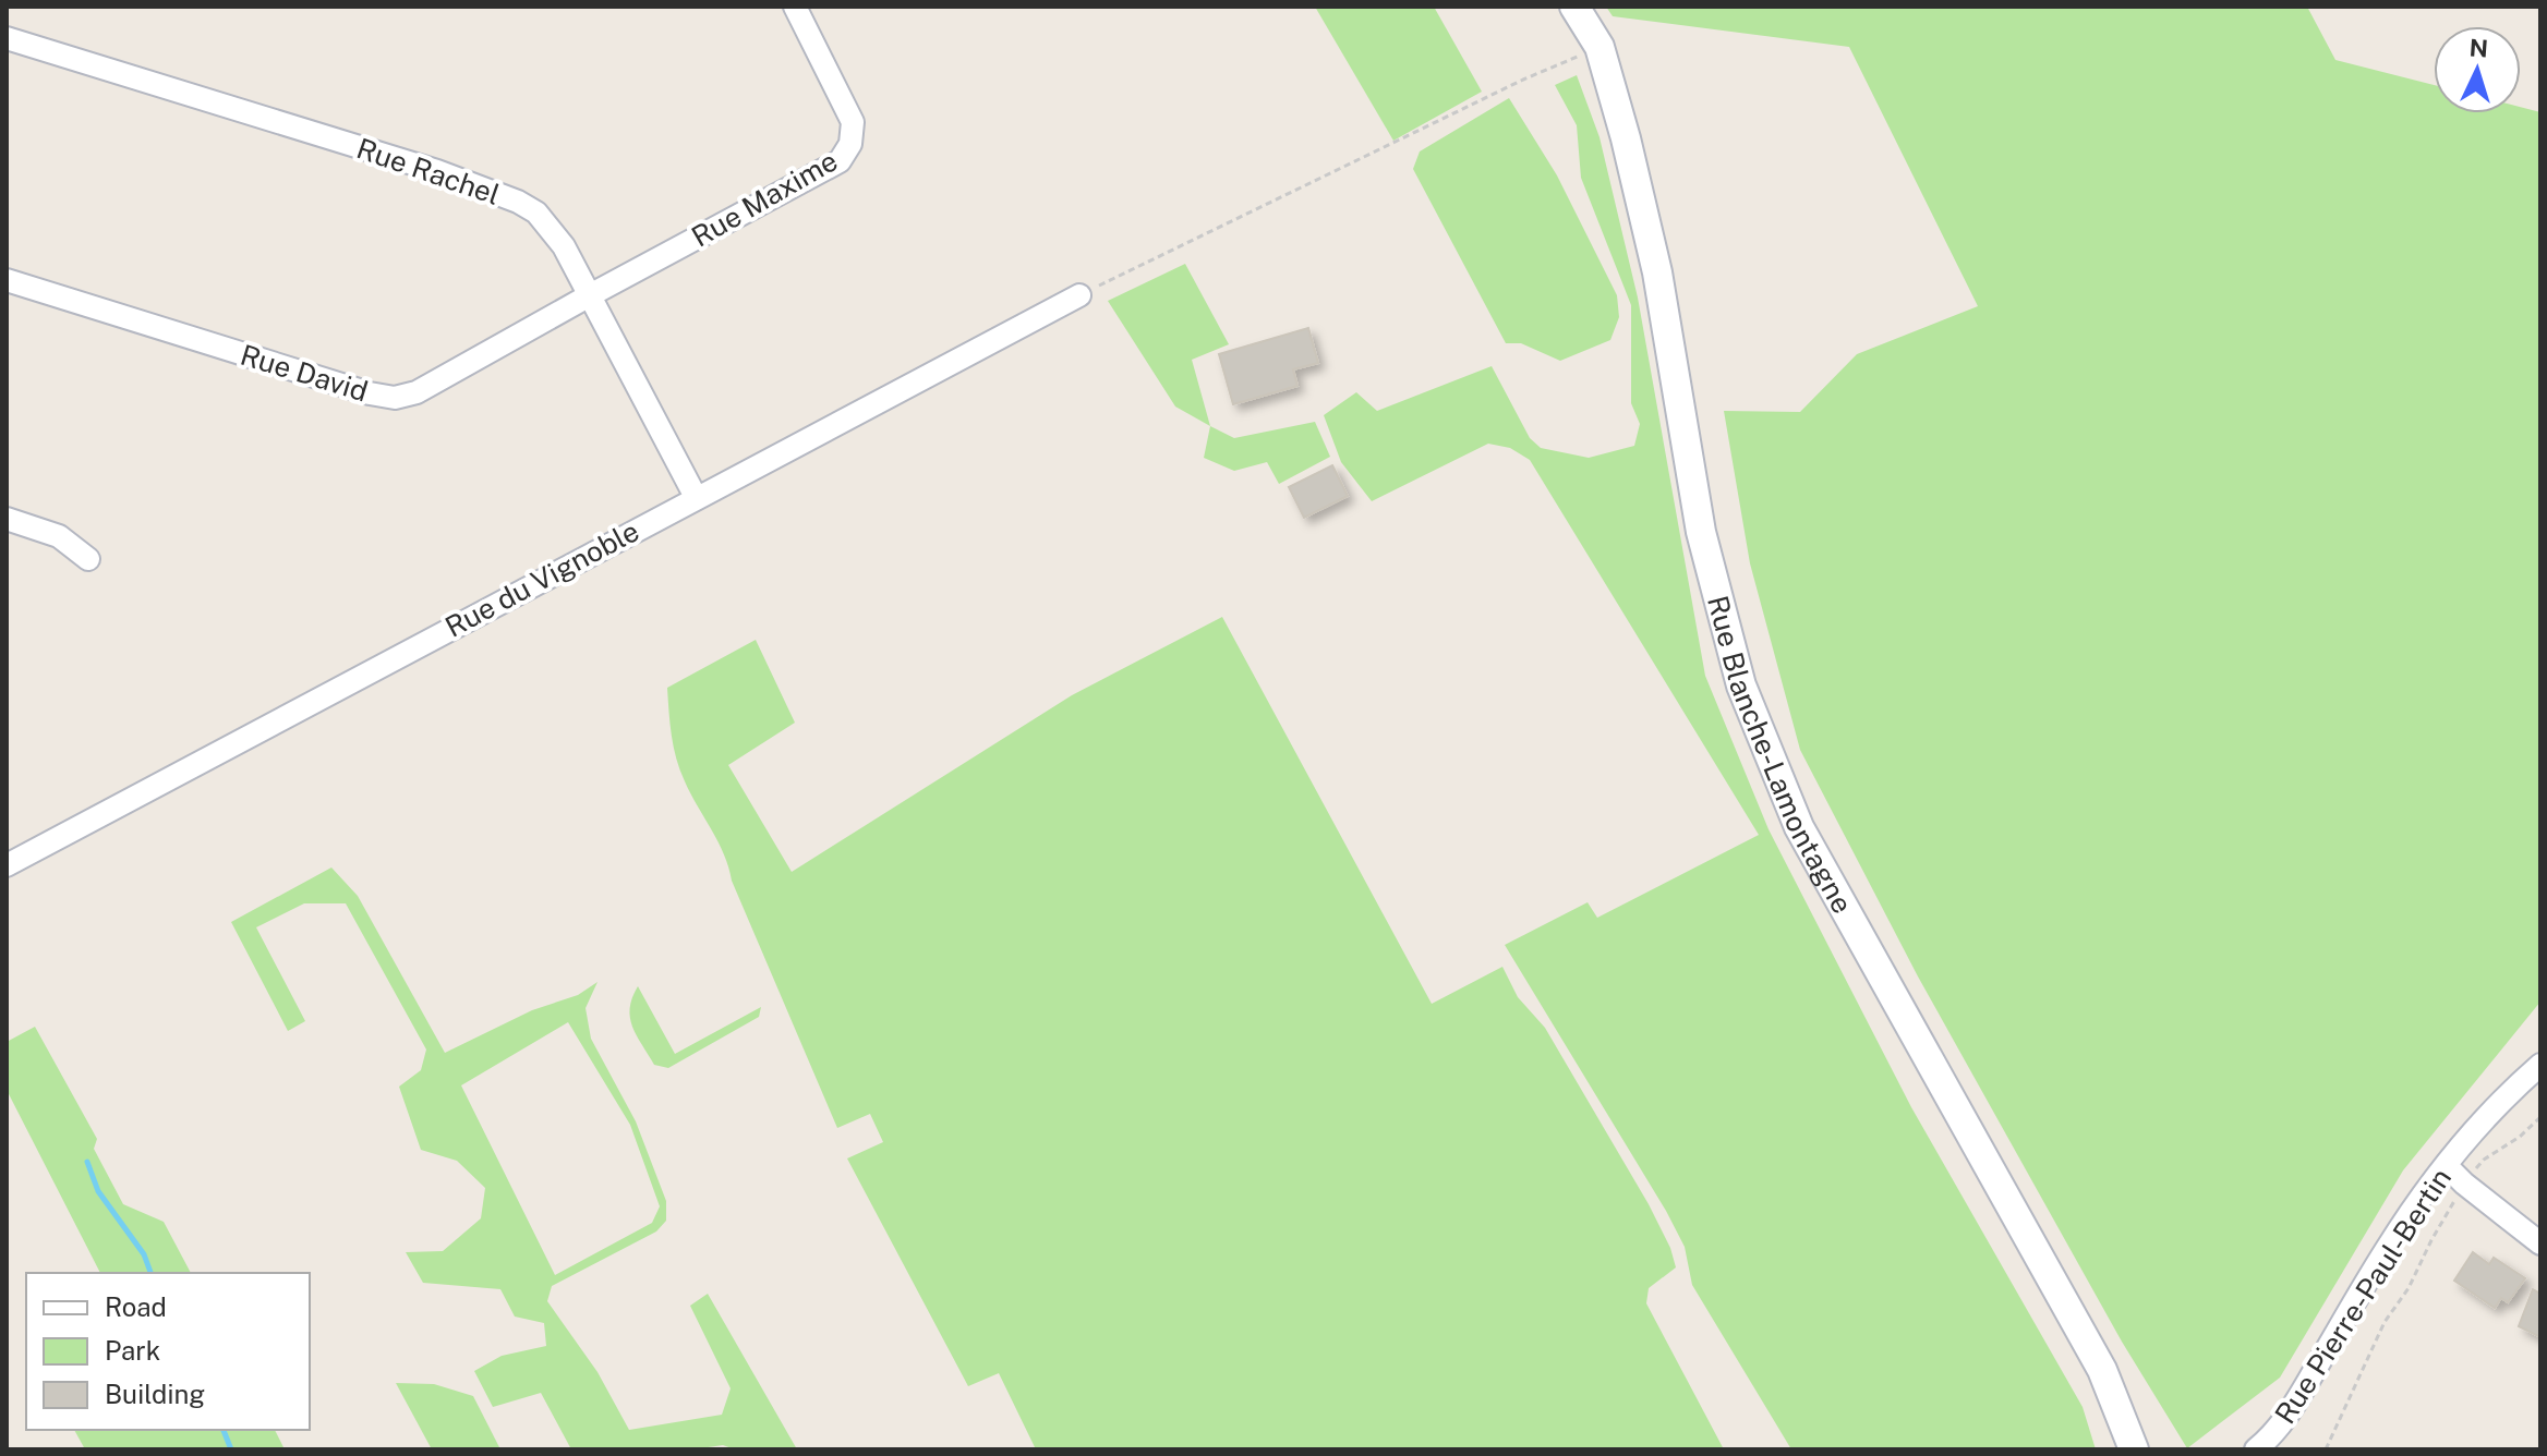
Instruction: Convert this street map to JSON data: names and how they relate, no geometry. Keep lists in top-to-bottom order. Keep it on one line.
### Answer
{"streets":{"street":["Rue Rachel","Rue Maxime","Rue David","Rue du Vignoble","Rue Blanche-Lamontagne","Rue Pierre-Paul-Bertin"]},"crossings":[["Rue Rachel","Rue Maxime"],["Rue Rachel","Rue David"],["Rue Rachel","Rue du Vignoble"],["Rue Maxime","Rue David"]],"legend":["Road","Park","Building"],"north":"top"}
